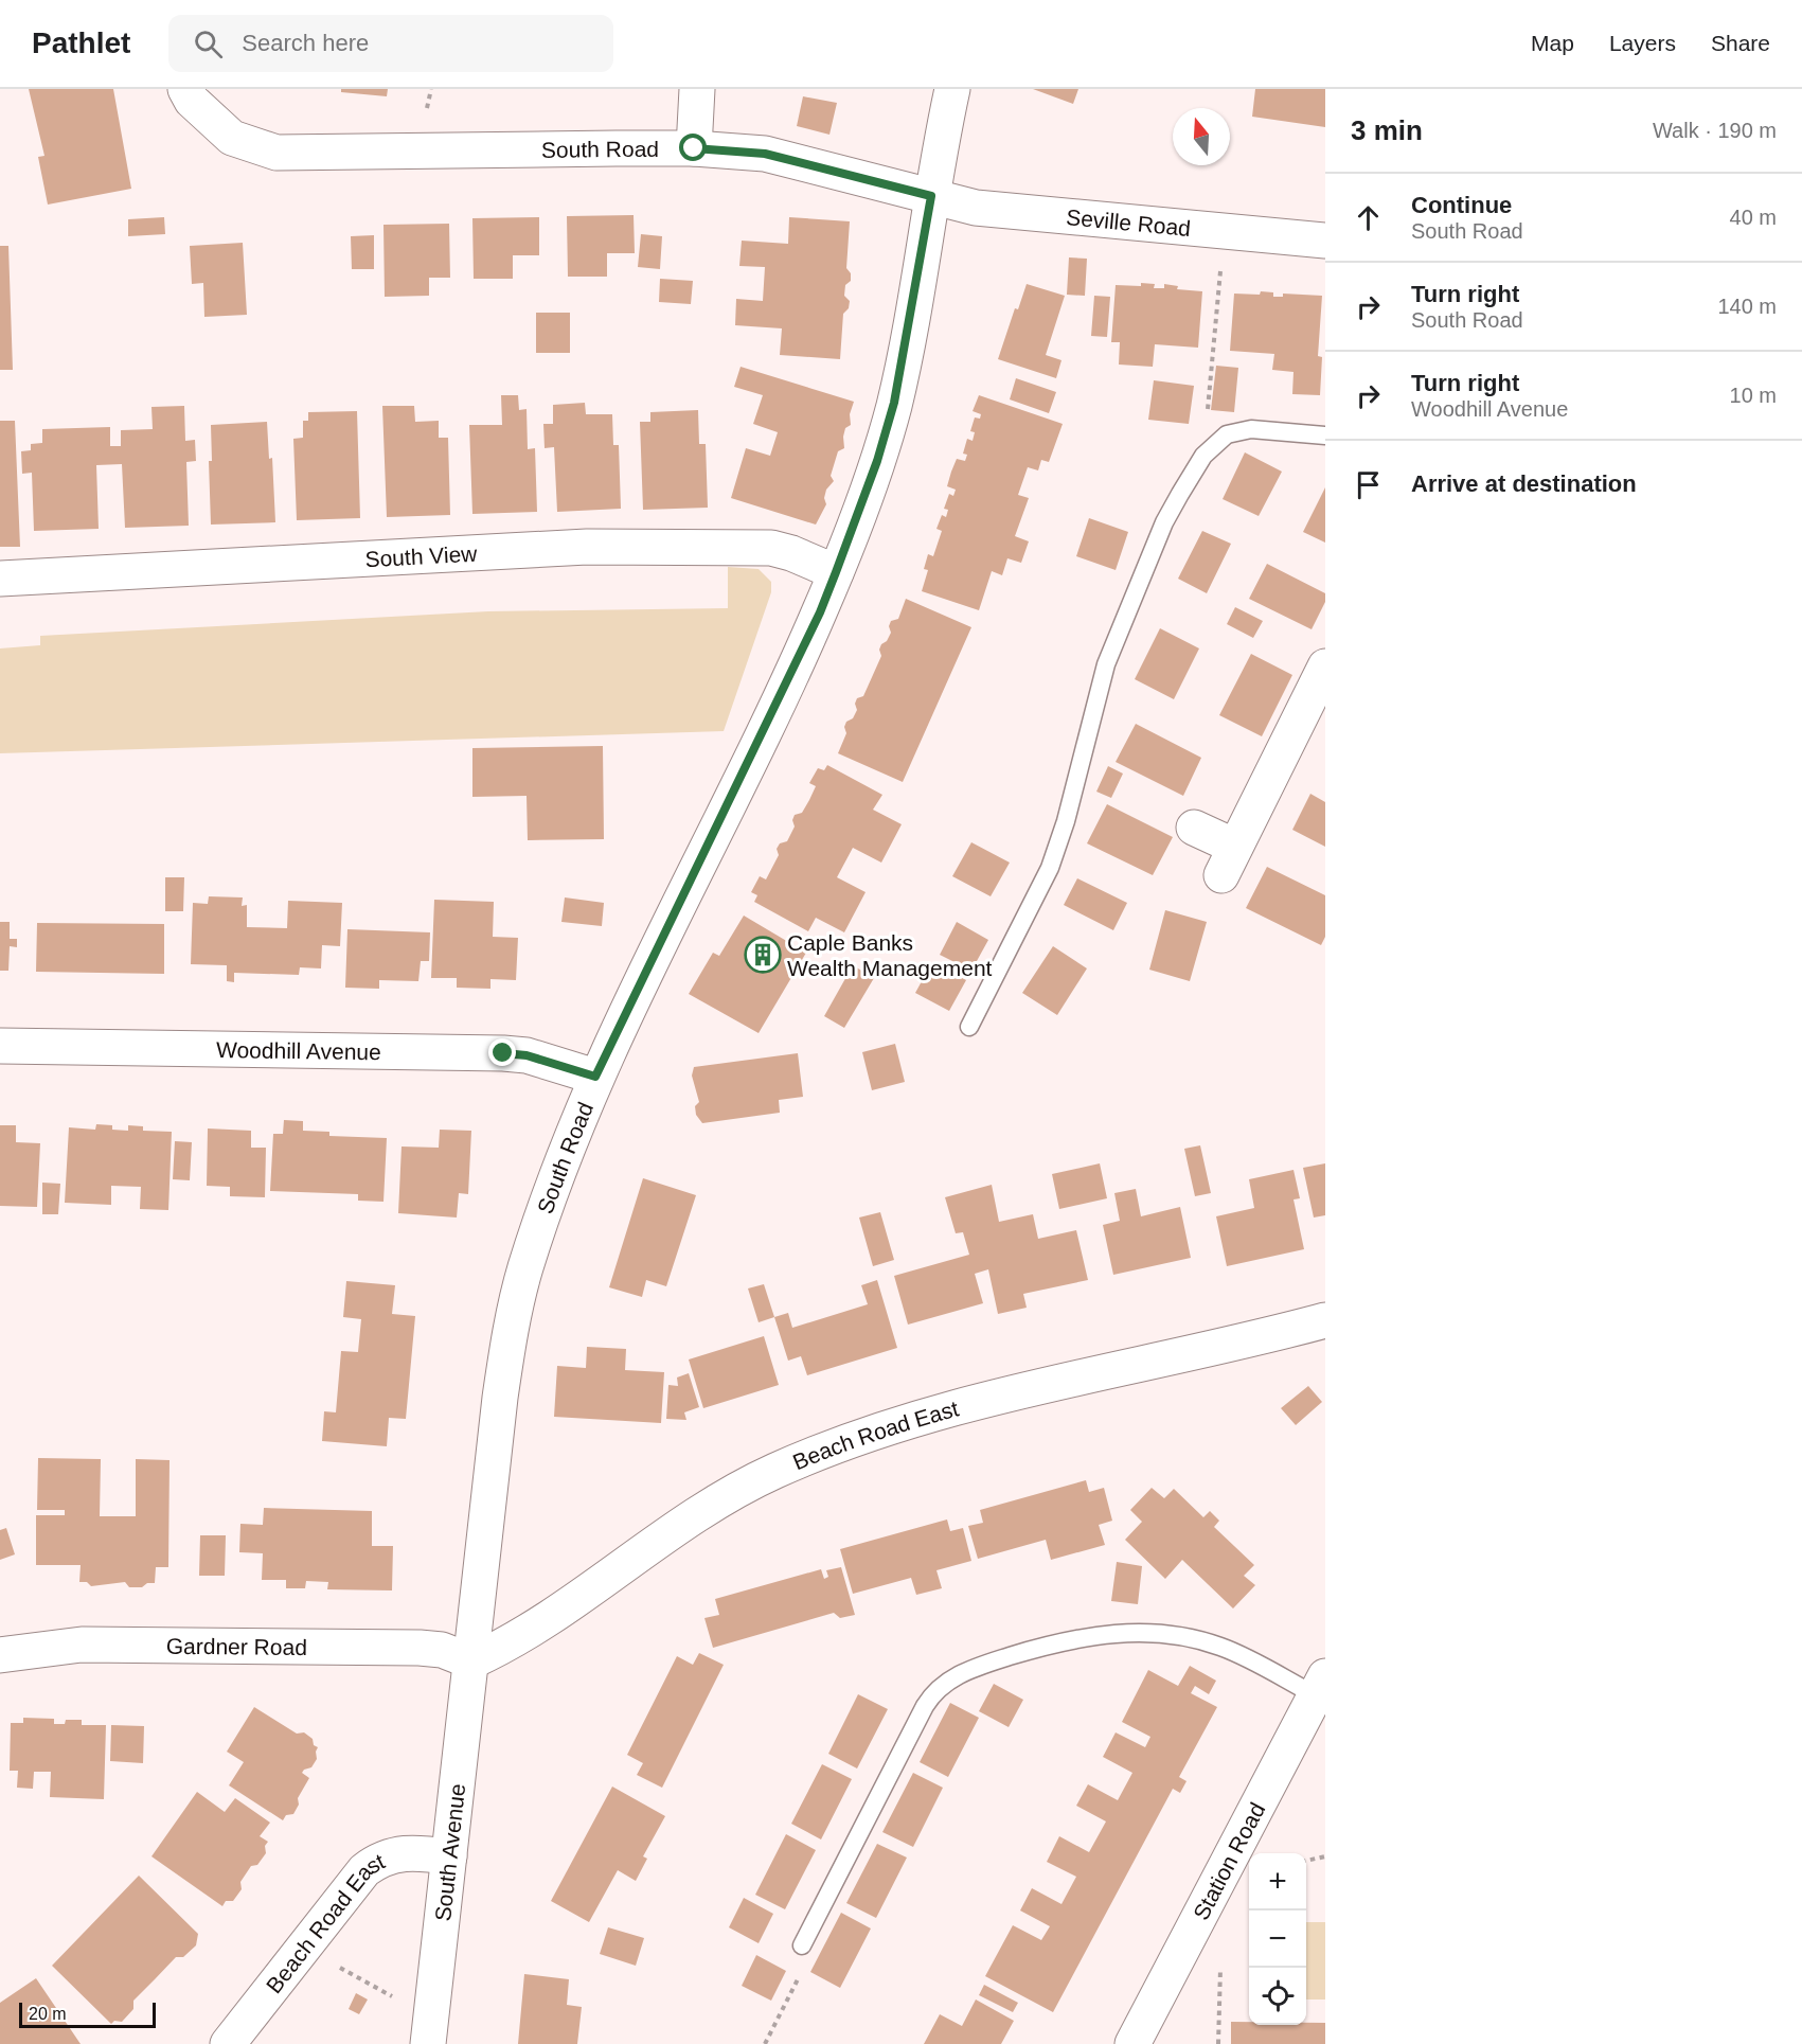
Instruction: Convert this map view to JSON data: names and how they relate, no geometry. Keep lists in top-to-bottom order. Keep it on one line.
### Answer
{"streets":{"street":["South Road","Seville Road","South View","Woodhill Avenue","Beach Road East","Gardner Road","South Avenue","Station Road"]},"crossings":[["South Road","Seville Road"],["South Road","South View"],["South Road","Woodhill Avenue"],["South Road","Beach Road East"],["South Road","Gardner Road"],["South Road","South Avenue"],["Beach Road East","Gardner Road"],["Beach Road East","South Avenue"],["Gardner Road","South Avenue"]],"places":{"building":["Caple Banks Wealth Management"]},"scale_bar":"20 m","north":"top","page":{"header":"Pathlet","search":"Search here","nav":["Map","Layers","Share"],"heading":["3 min","Walk · 190 m"],"list":[["Continue","South Road","40 m"],["Turn right","South Road","140 m"],["Turn right","Woodhill Avenue","10 m"],"Arrive at destination"],"map_buttons":["+","−"],"scale":"20 m"}}
